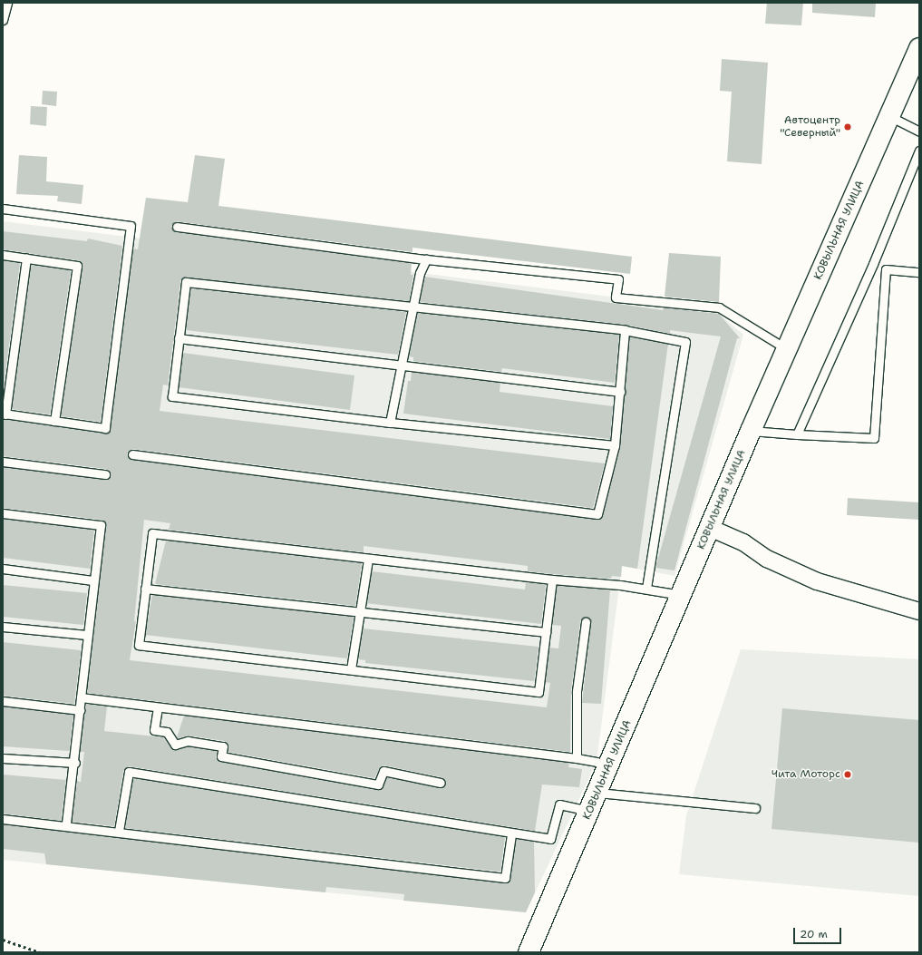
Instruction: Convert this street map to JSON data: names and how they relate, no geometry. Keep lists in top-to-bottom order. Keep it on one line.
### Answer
{"streets":{"main road":["КОВЫЛЬНАЯ УЛИЦА"]},"places":["Автоцентр \"Северный\"","Чита Моторс"],"scale_bar":"20 m"}
